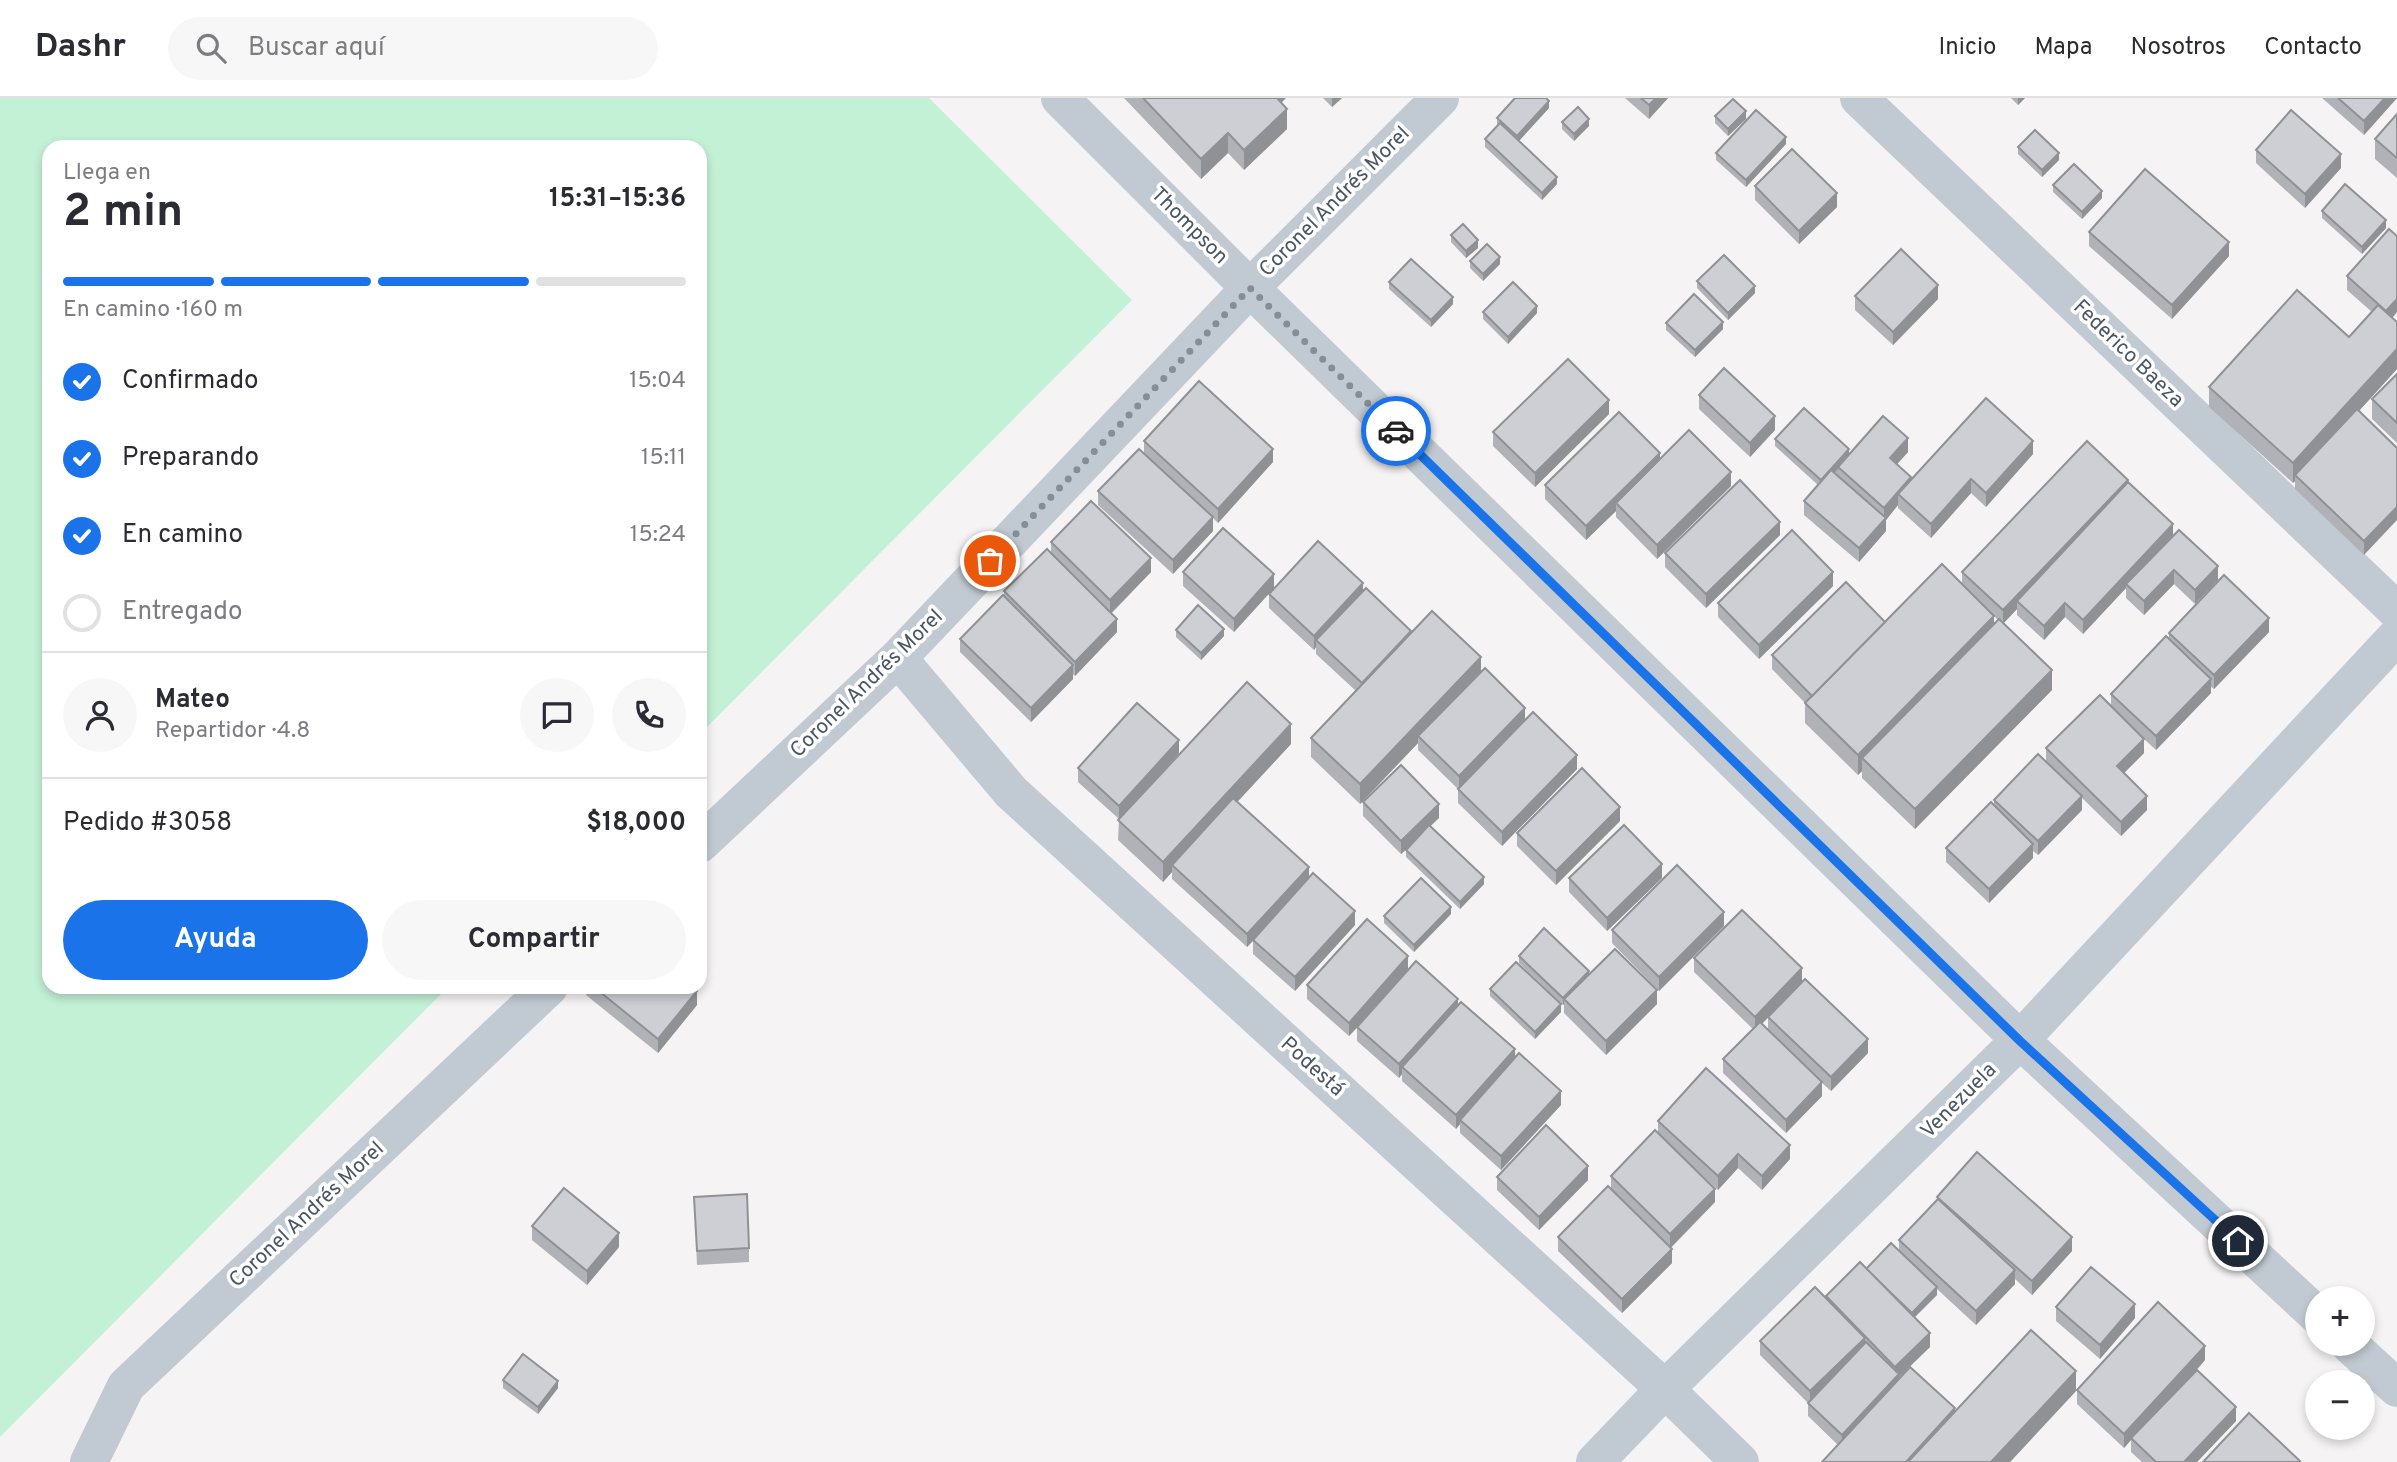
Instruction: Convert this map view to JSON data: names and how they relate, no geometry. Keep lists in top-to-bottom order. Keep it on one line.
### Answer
{"streets":{"street":["Coronel Andrés Morel","Thompson","Federico Baeza","Podestá","Venezuela"]},"crossings":[["Coronel Andrés Morel","Thompson"],["Coronel Andrés Morel","Podestá"],["Thompson","Venezuela"],["Podestá","Venezuela"]],"page":{"header":"Dashr","search":"Buscar aquí","nav":["Inicio","Mapa","Nosotros","Contacto"],"heading":["2 min","Llega en","15:31–15:36"],"panel":["Mateo","Repartidor · 4.8","Pedido #3058","$18,000"],"bar":"En camino · 160 m","list":[["Confirmado","15:04"],["Preparando","15:11"],["En camino","15:24"],"Entregado"],"buttons":["Ayuda","Compartir"],"map_buttons":["+","−"]}}
